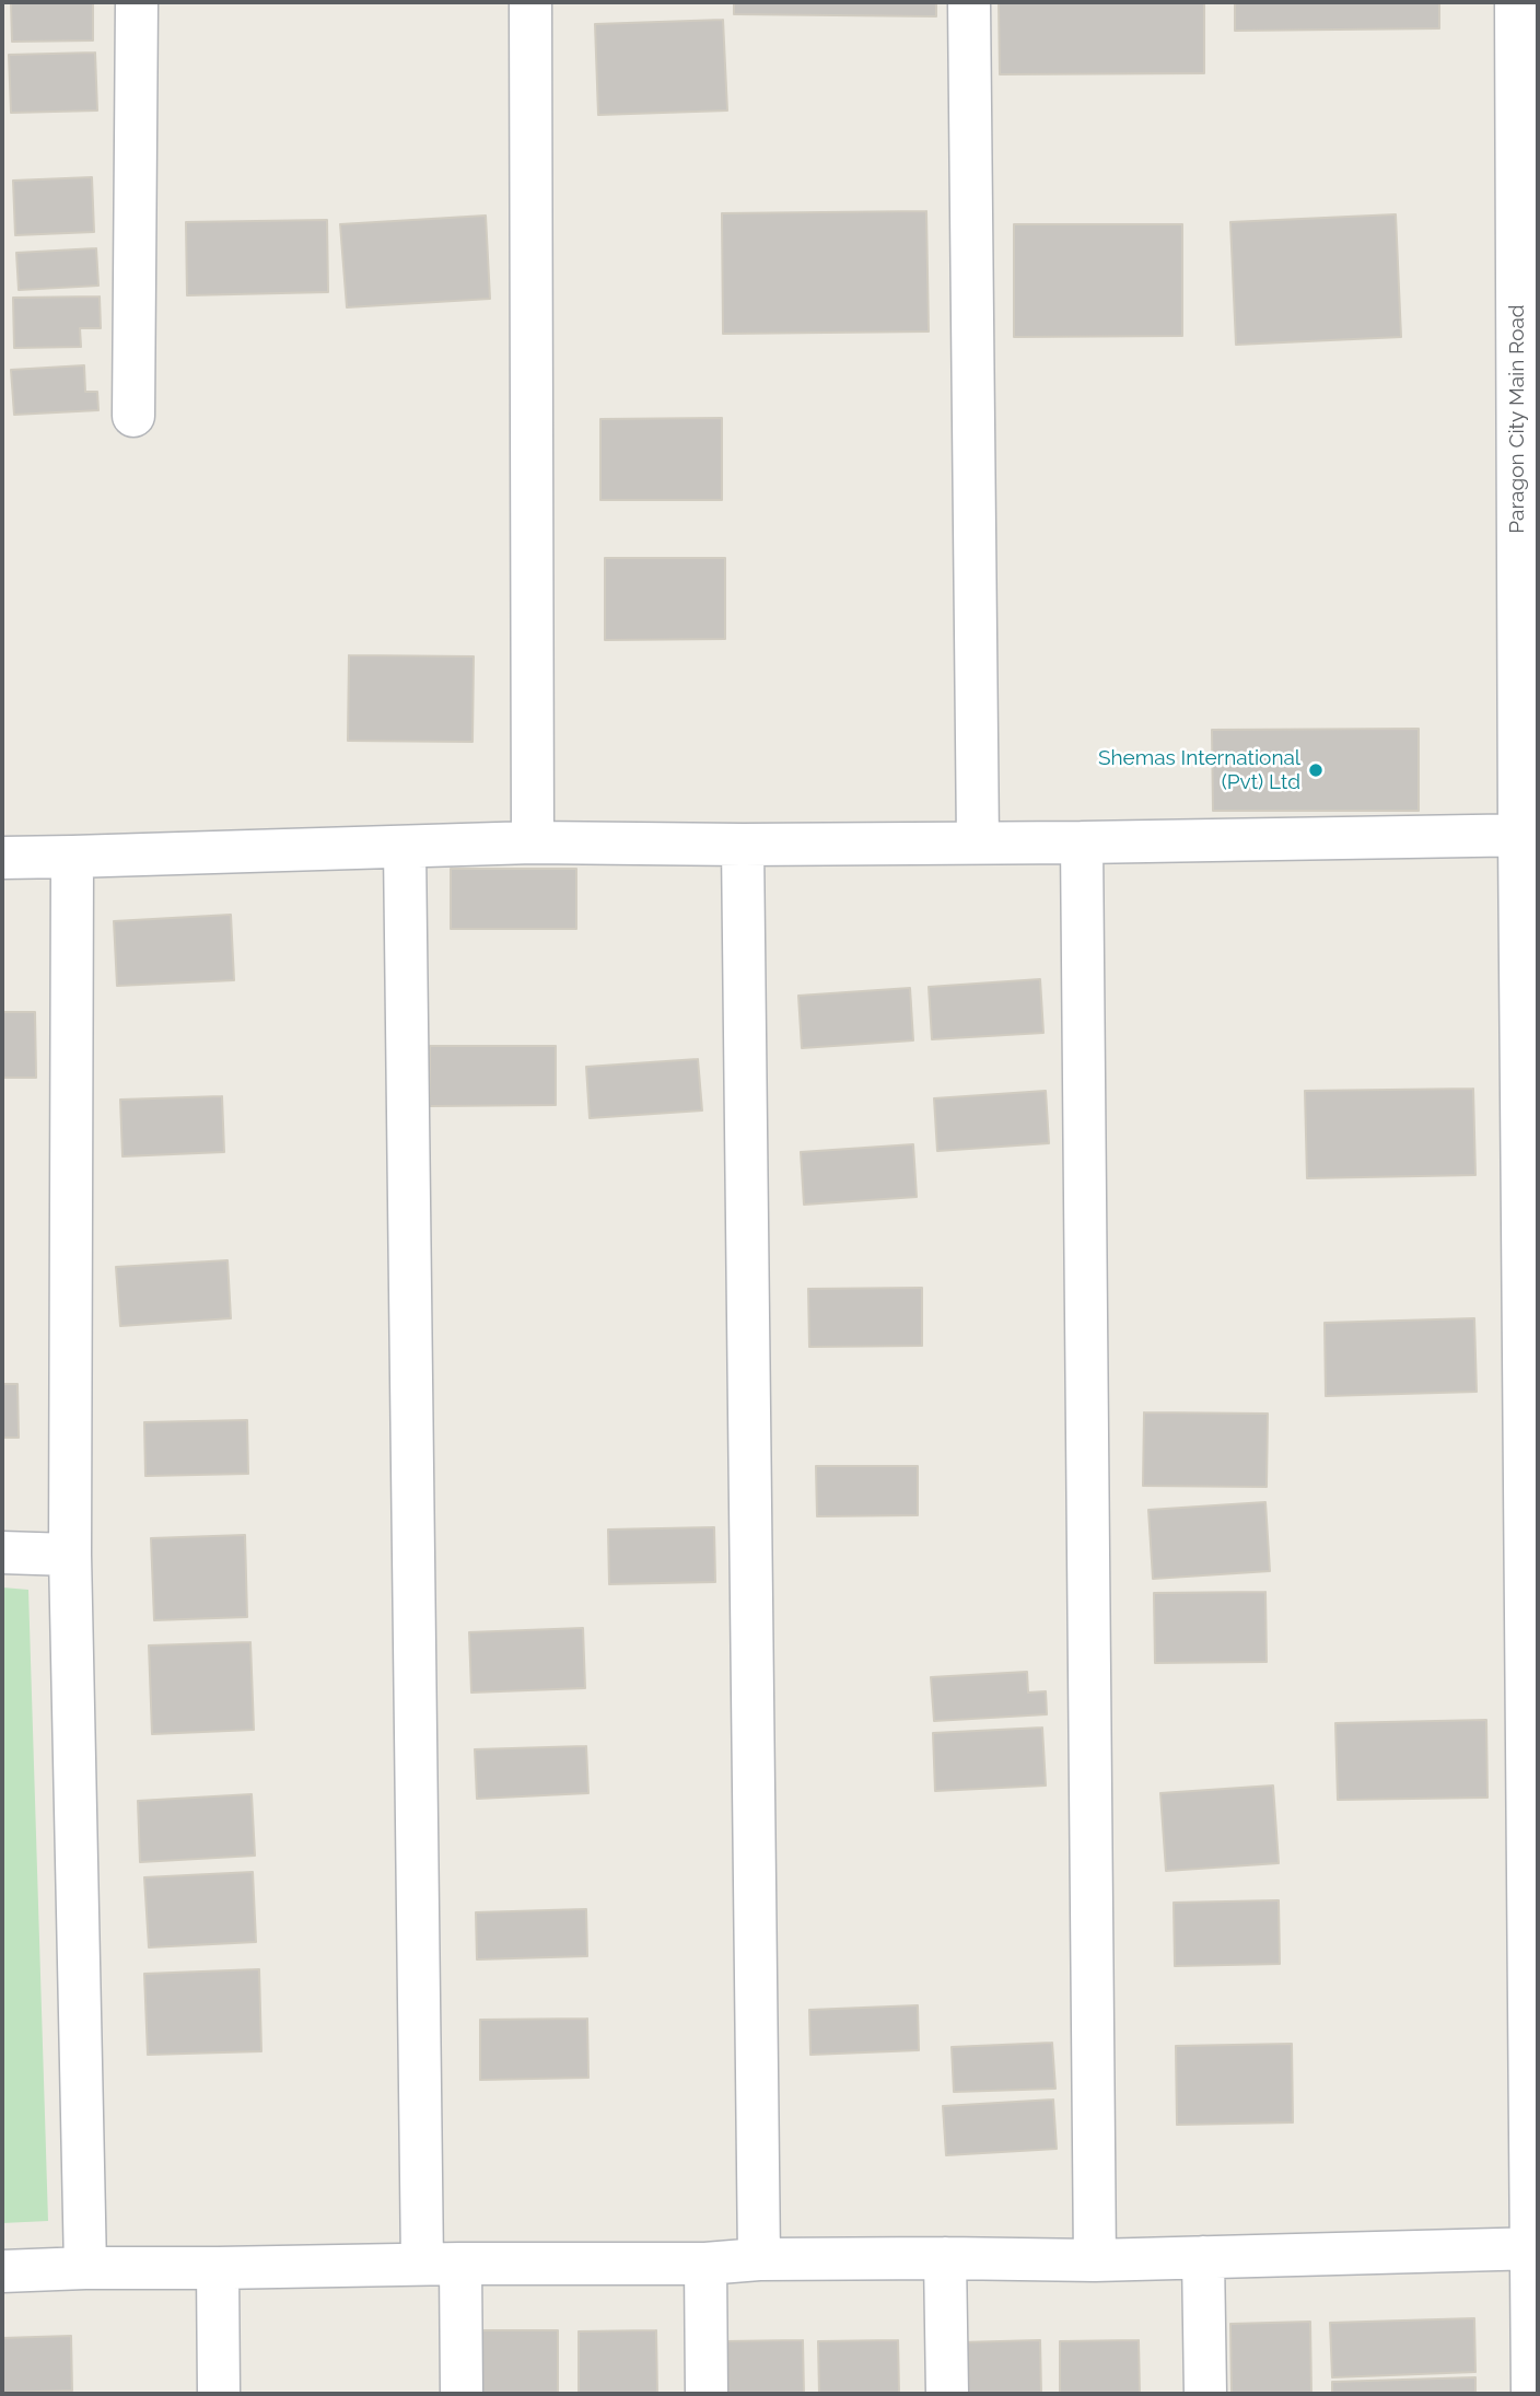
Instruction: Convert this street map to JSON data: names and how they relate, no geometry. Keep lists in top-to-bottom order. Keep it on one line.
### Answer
{"streets":{"street":["Paragon City Main Road"]},"places":["Shemas International (Pvt) Ltd"]}
